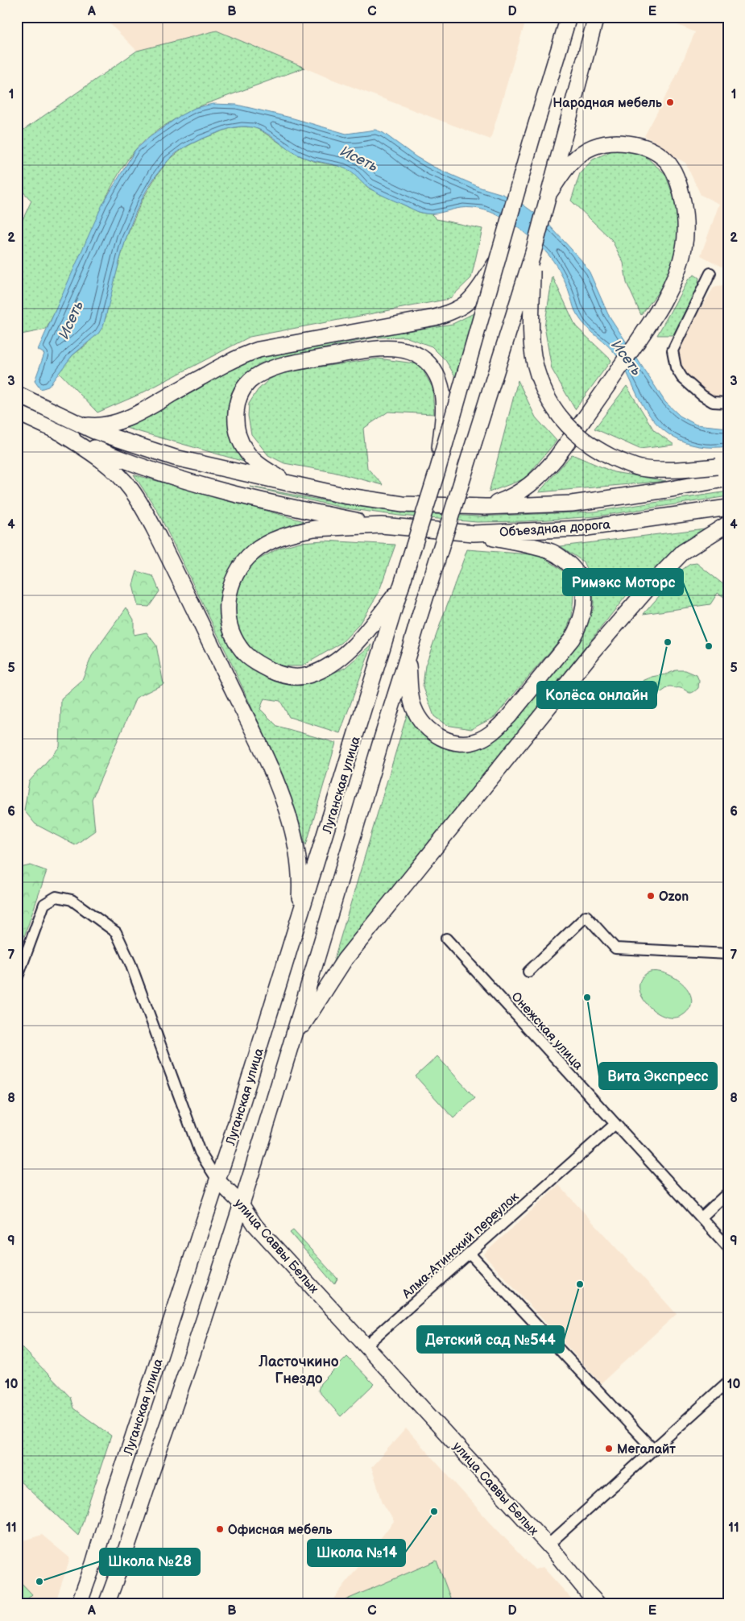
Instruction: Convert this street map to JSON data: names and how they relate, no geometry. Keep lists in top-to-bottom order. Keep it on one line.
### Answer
{"streets":{"main road":["Объездная дорога","Луганская улица"],"street":["Онежская улица","Алма-Атинский переулок","улица Саввы Белых"]},"crossings":[["Луганская улица","улица Саввы Белых"],["Онежская улица","Алма-Атинский переулок"],["Алма-Атинский переулок","улица Саввы Белых"]],"districts":["Ласточкино Гнездо"],"water":["Исеть"],"places":["Народная мебель","Колёса онлайн","Римэкс Моторс","Ozon","Вита Экспресс","Детский сад №544","Мегалайт","Школа №14","Офисная мебель","Школа №28"],"grid":{"columns":["A","B","C","D","E"],"rows":["1","2","3","4","5","6","7","8","9","10","11"]}}
